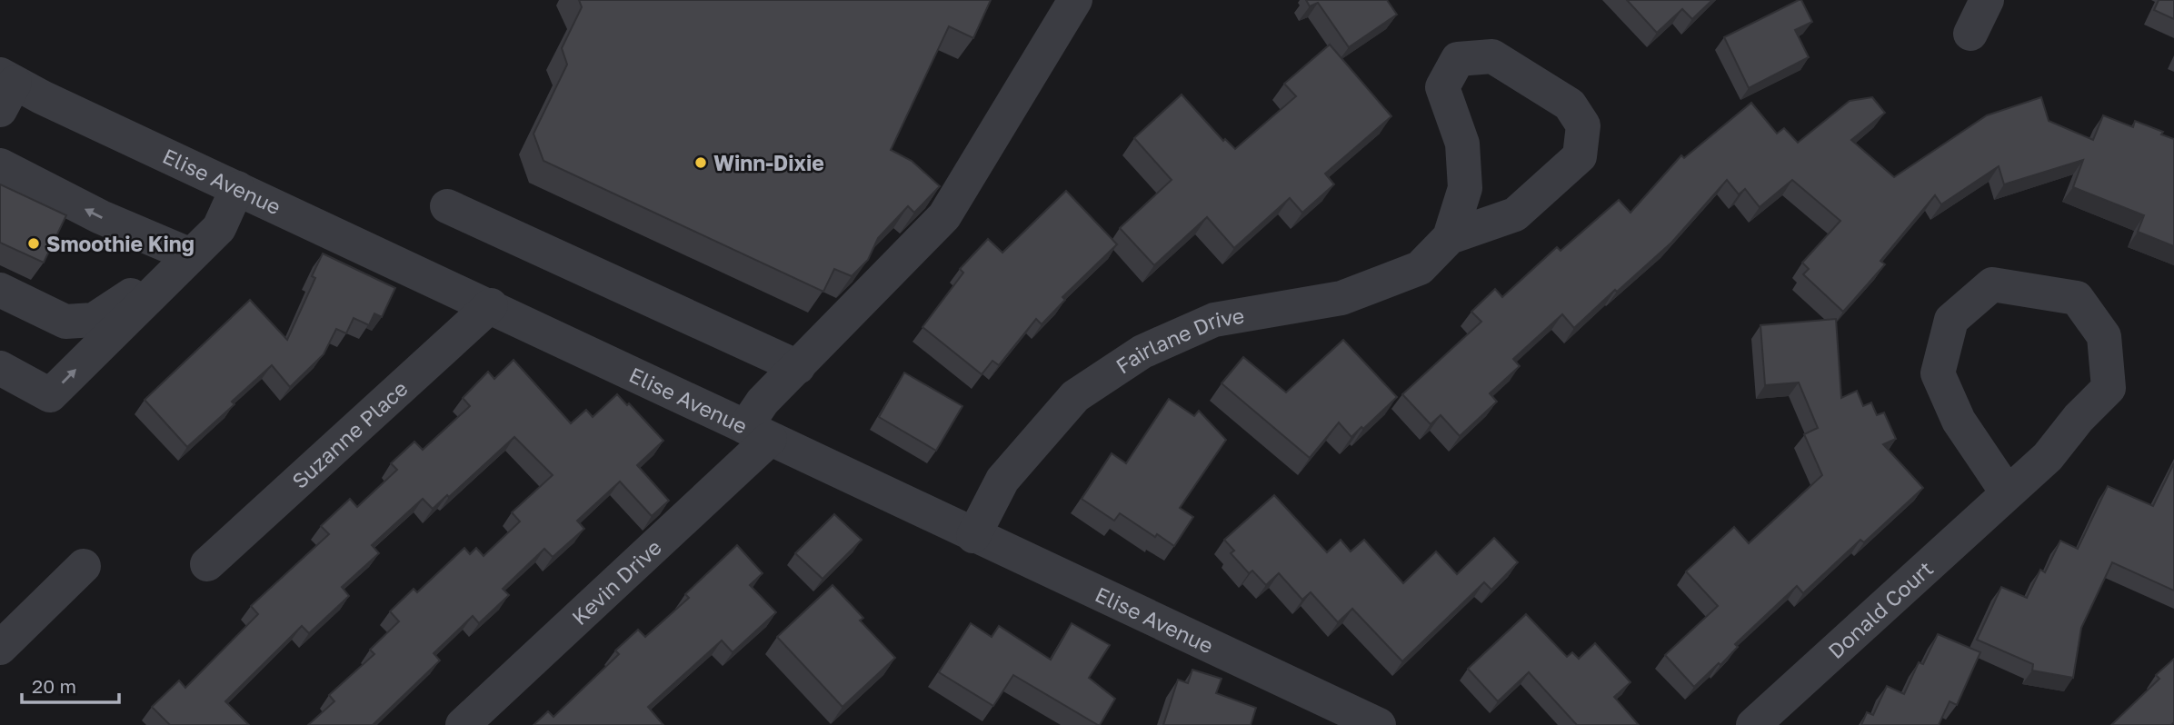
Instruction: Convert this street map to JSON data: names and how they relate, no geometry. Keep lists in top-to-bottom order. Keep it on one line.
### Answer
{"streets":{"street":["Elise Avenue","Fairlane Drive","Suzanne Place","Kevin Drive","Donald Court"]},"crossings":[["Elise Avenue","Fairlane Drive"],["Elise Avenue","Suzanne Place"],["Elise Avenue","Kevin Drive"]],"places":["Winn-Dixie","Smoothie King"],"scale_bar":"20 m"}
